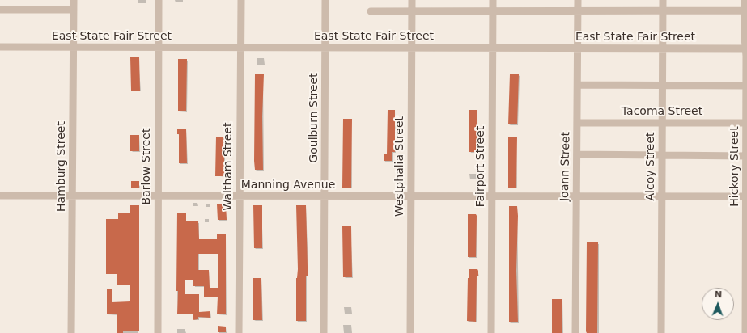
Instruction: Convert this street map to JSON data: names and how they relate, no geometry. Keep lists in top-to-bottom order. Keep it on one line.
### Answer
{"streets":{"street":["East State Fair Street","Tacoma Street","Goulburn Street","Hamburg Street","Barlow Street","Waltham Street","Westphalia Street","Fairport Street","Joann Street","Alcoy Street","Hickory Street","Manning Avenue"]},"crossings":[["East State Fair Street","Goulburn Street"],["East State Fair Street","Hamburg Street"],["East State Fair Street","Barlow Street"],["East State Fair Street","Waltham Street"],["East State Fair Street","Westphalia Street"],["East State Fair Street","Fairport Street"],["East State Fair Street","Joann Street"],["East State Fair Street","Alcoy Street"],["East State Fair Street","Hickory Street"],["Tacoma Street","Joann Street"],["Tacoma Street","Alcoy Street"],["Tacoma Street","Hickory Street"],["Goulburn Street","Manning Avenue"],["Hamburg Street","Manning Avenue"],["Barlow Street","Manning Avenue"],["Waltham Street","Manning Avenue"],["Westphalia Street","Manning Avenue"],["Fairport Street","Manning Avenue"],["Joann Street","Manning Avenue"],["Alcoy Street","Manning Avenue"],["Hickory Street","Manning Avenue"]],"north":"top"}
